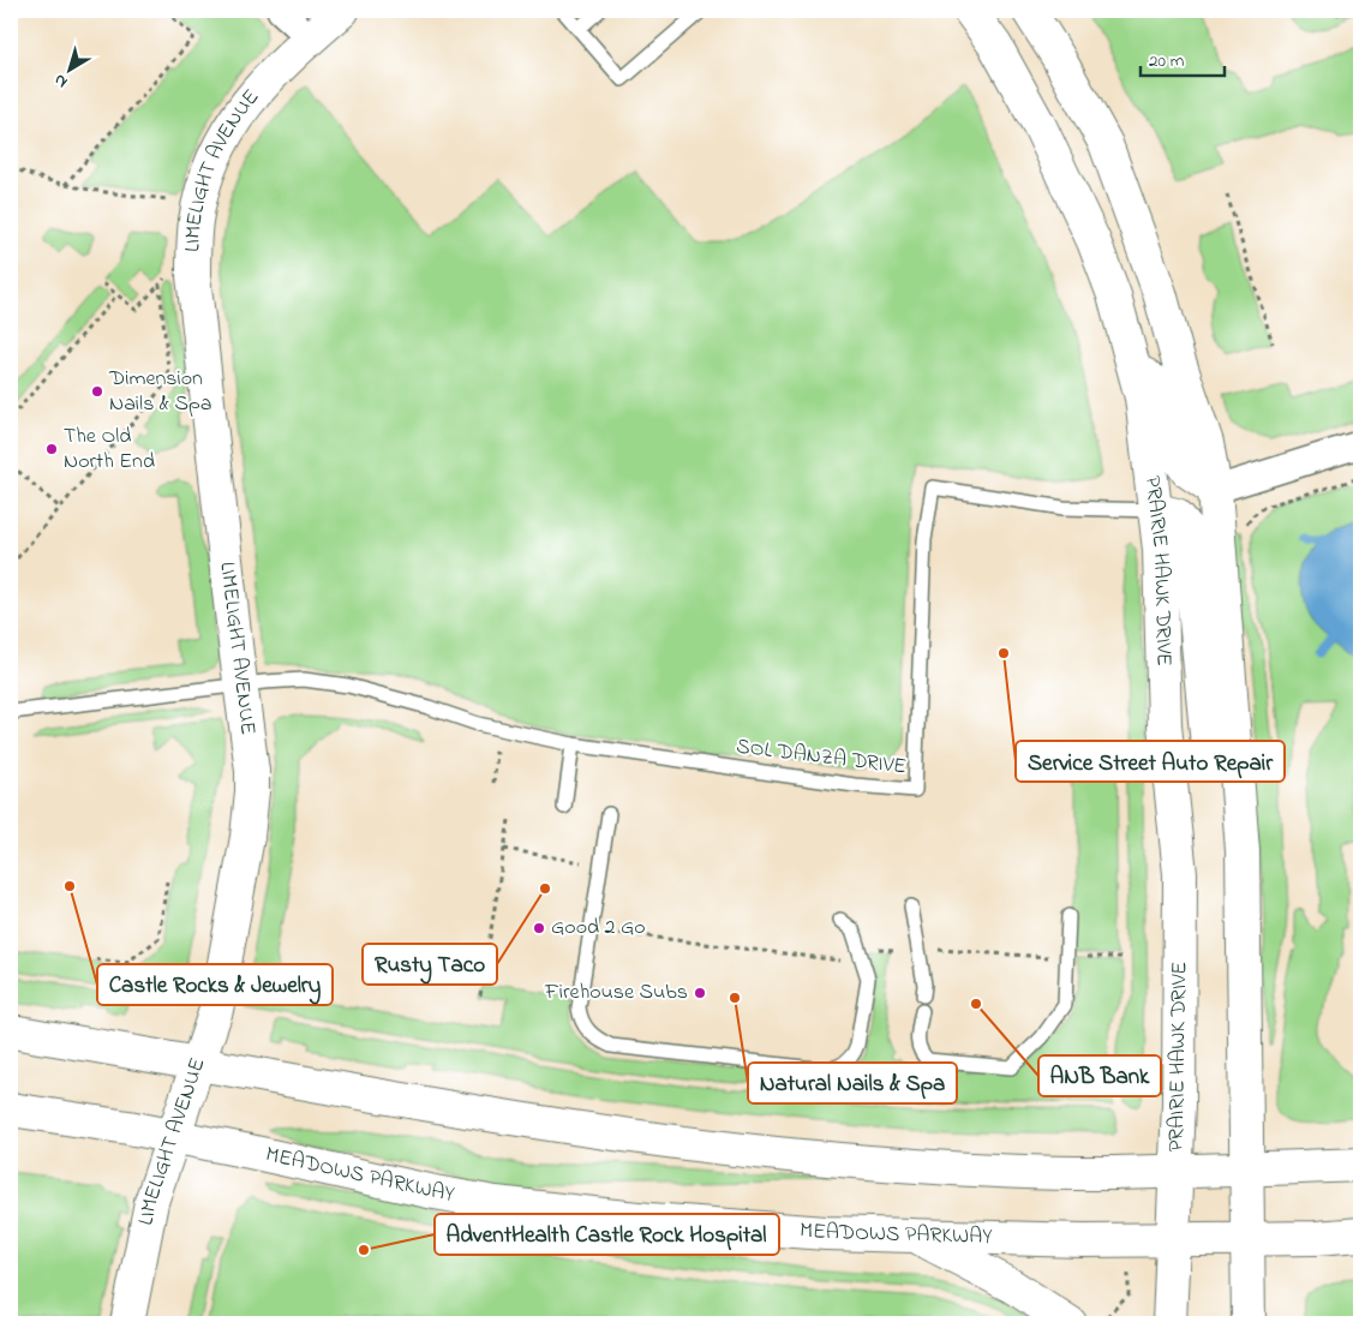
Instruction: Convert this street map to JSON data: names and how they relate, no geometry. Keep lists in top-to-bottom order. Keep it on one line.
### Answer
{"streets":{"street":["LIMELIGHT AVENUE","PRAIRIE HAWK DRIVE","MEADOWS PARKWAY"],"lane":["SOL DANZA DRIVE"]},"crossings":[["LIMELIGHT AVENUE","SOL DANZA DRIVE"],["LIMELIGHT AVENUE","MEADOWS PARKWAY"],["PRAIRIE HAWK DRIVE","SOL DANZA DRIVE"],["PRAIRIE HAWK DRIVE","MEADOWS PARKWAY"]],"places":["Dimension Nails & Spa","The Old North End","Service Street Auto Repair","Castle Rocks & Jewelry","Rusty Taco","Good 2 Go","Firehouse Subs","Natural Nails & Spa","ANB Bank","AdventHealth Castle Rock Hospital"],"scale_bar":"20 m","north":"bottom left"}
